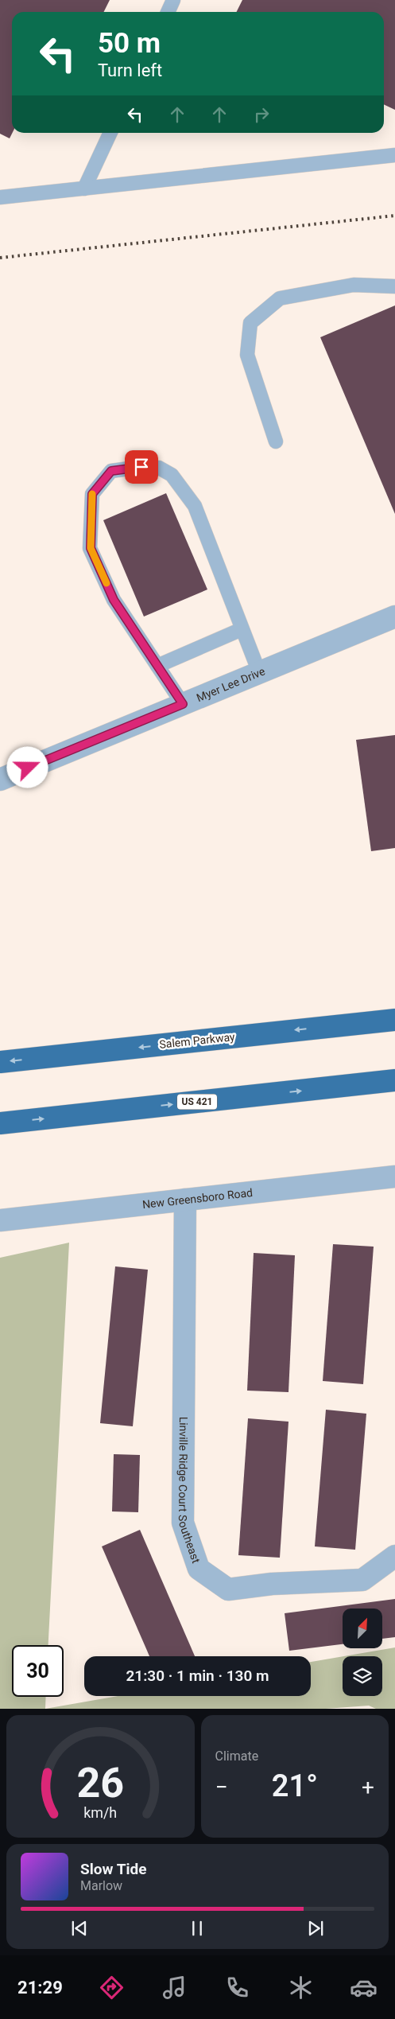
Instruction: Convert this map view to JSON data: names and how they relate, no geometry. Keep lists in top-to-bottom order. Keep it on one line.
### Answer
{"streets":{"highway":["Salem Parkway","US 421"],"street":["Myer Lee Drive","New Greensboro Road","Linville Ridge Court Southeast"]},"crossings":[["New Greensboro Road","Linville Ridge Court Southeast"]],"north":"top right","page":{"turn":["50 m","Turn left"],"limit":"30","trip":"21:30 · 1 min · 130 m","tile":"Climate","heat":["−","21°","+"],"song":["Slow Tide","Marlow"],"tabs":"21:29","gauge":["26","km/h"]}}
